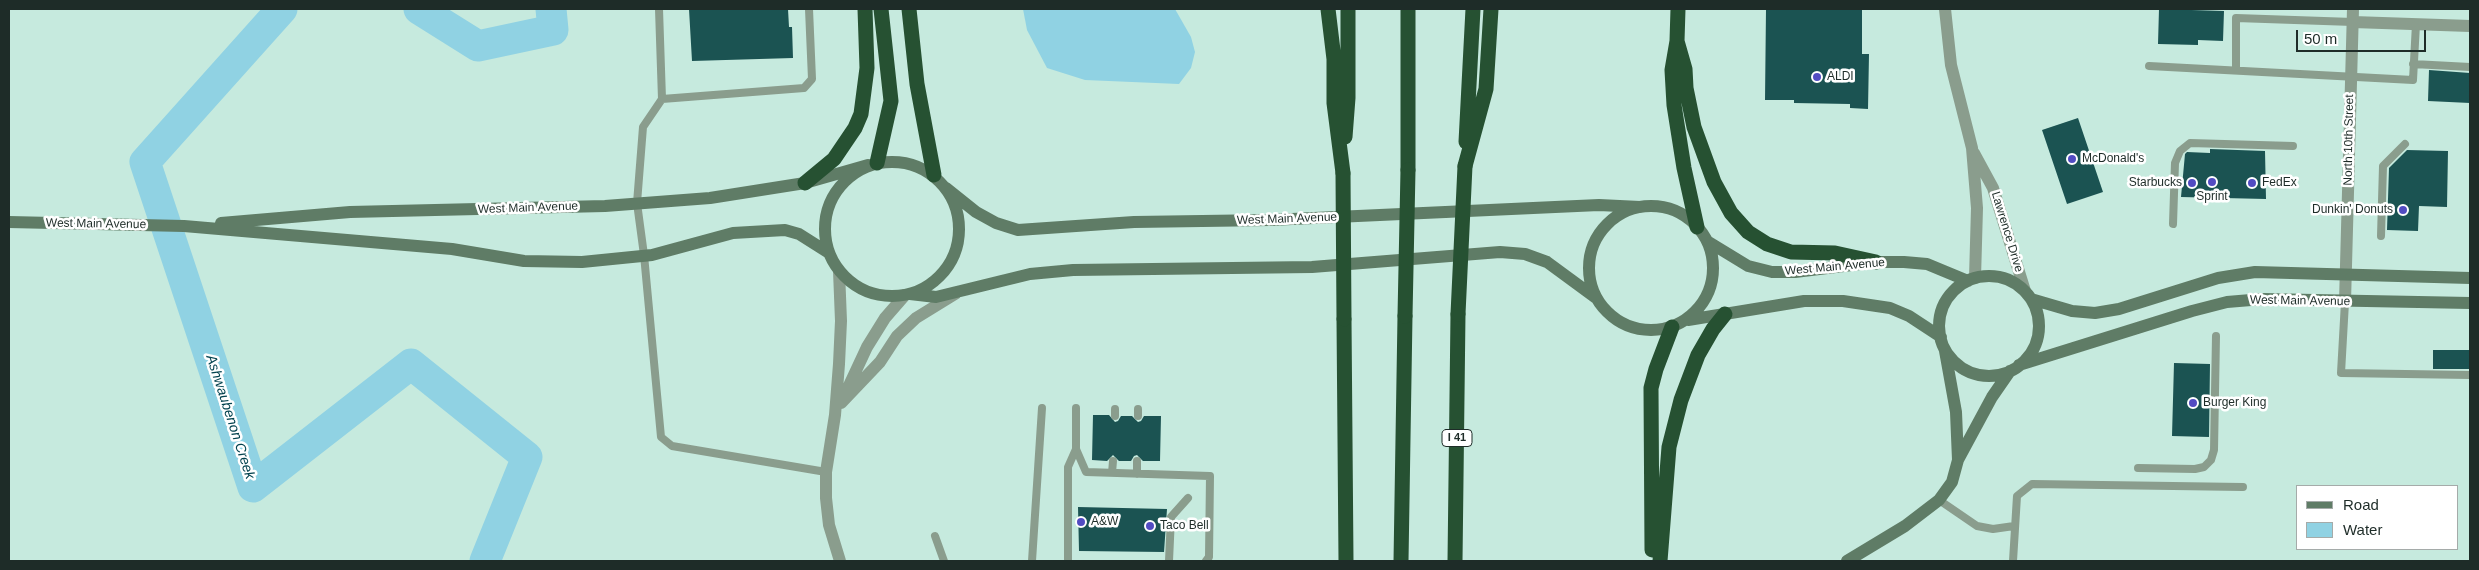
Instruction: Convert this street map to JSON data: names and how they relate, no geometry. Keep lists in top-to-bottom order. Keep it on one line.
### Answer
{"streets":{"highway":["I 41"],"main road":["West Main Avenue"],"street":["North 10th Street","Lawrence Drive"]},"crossings":[["North 10th Street","West Main Avenue"],["West Main Avenue","Lawrence Drive"]],"water":["Ashwaubenon Creek"],"places":["ALDI","McDonald's","Sprint","Starbucks","FedEx","Dunkin' Donuts","Burger King","A&W","Taco Bell"],"legend":["Road","Water"],"scale_bar":"50 m"}
